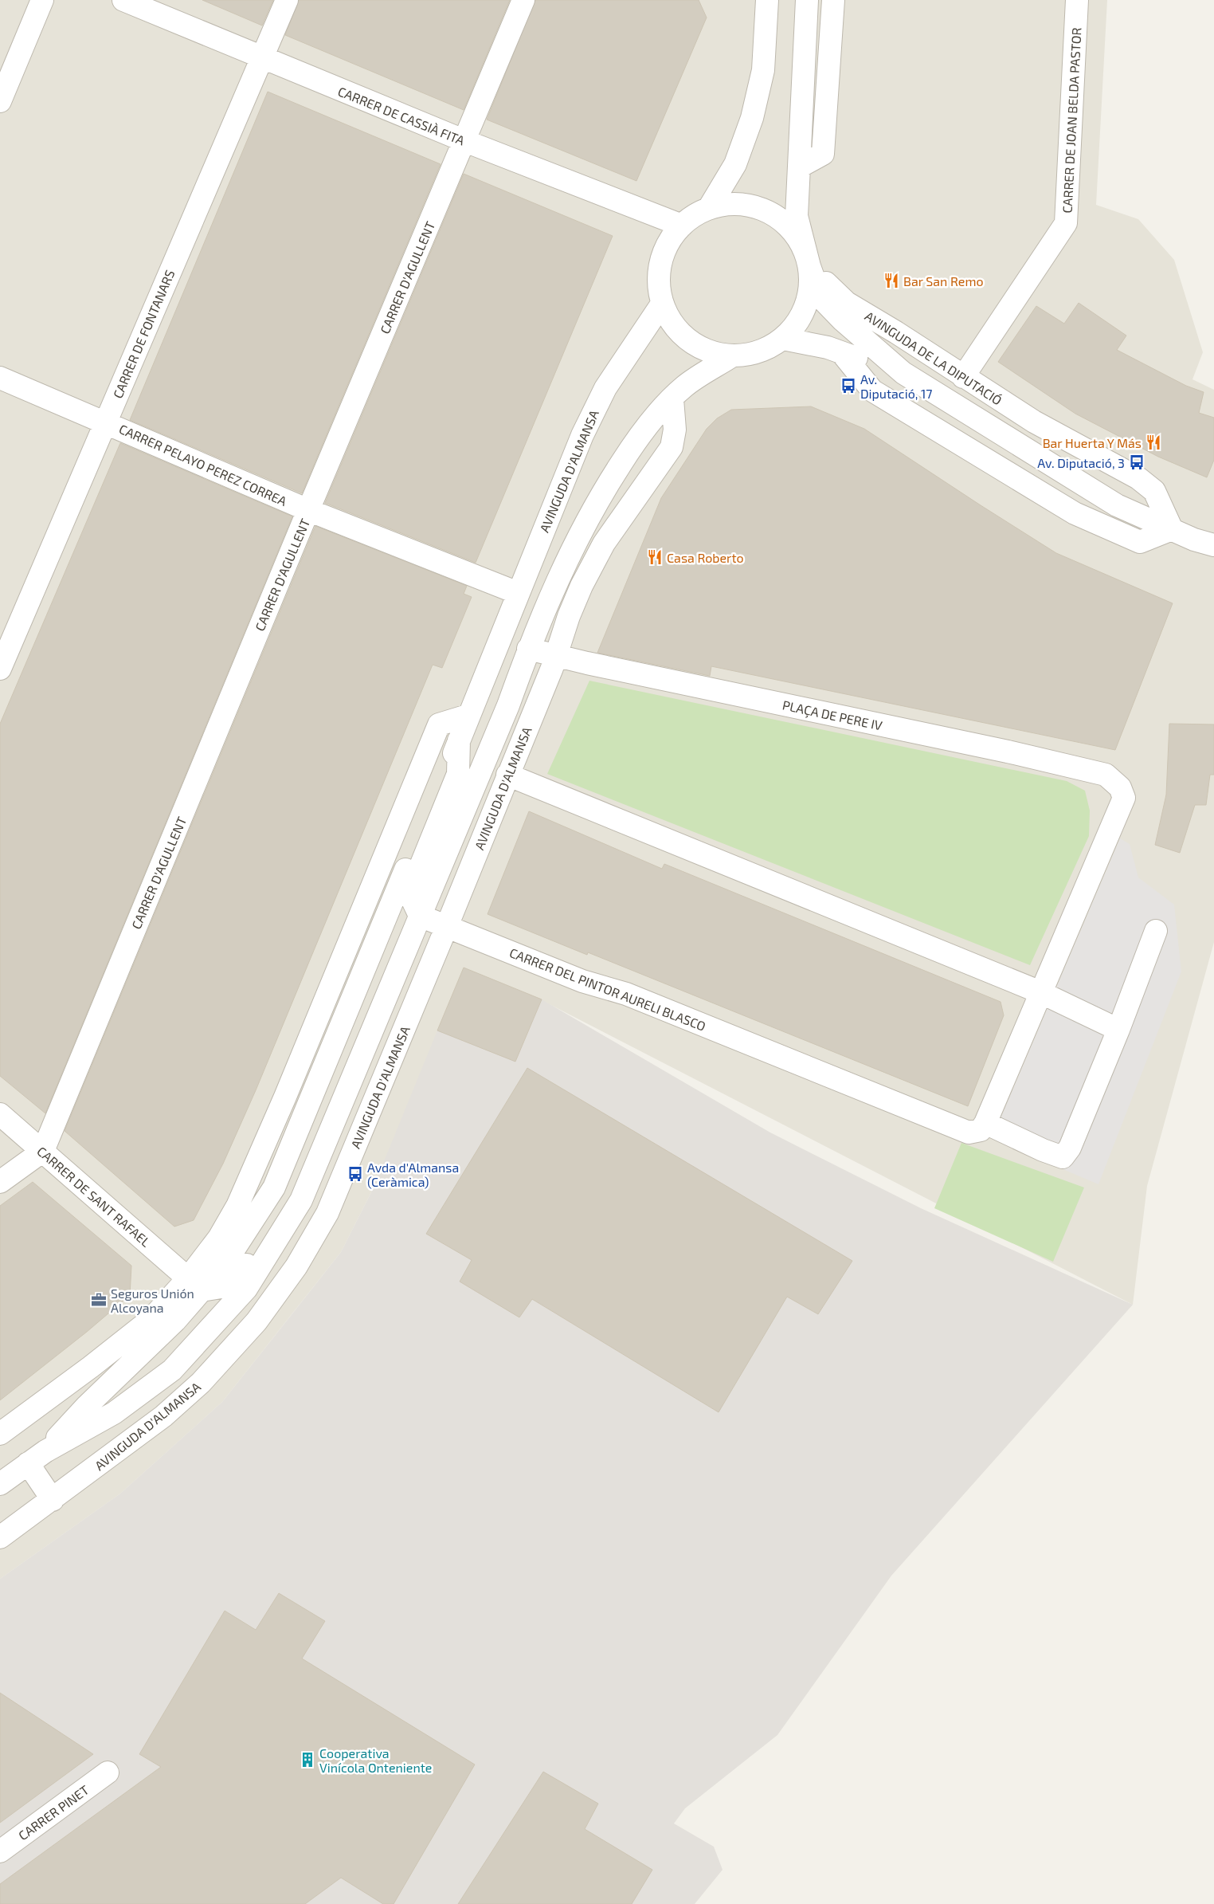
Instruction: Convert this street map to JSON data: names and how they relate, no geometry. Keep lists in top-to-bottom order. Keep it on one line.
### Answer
{"streets":{"street":["CARRER DE CASSIÀ FITA","CARRER DE JOAN BELDA PASTOR","CARRER D'AGULLENT","CARRER DE FONTANARS","AVINGUDA DE LA DIPUTACIÓ","CARRER PELAYO PEREZ CORREA","AVINGUDA D'ALMANSA","PLAÇA DE PERE IV","CARRER DEL PINTOR AURELI BLASCO","CARRER DE SANT RAFAEL","CARRER PINET"]},"crossings":[["CARRER DE CASSIÀ FITA","CARRER D'AGULLENT"],["CARRER DE CASSIÀ FITA","CARRER DE FONTANARS"],["CARRER DE JOAN BELDA PASTOR","AVINGUDA DE LA DIPUTACIÓ"],["CARRER D'AGULLENT","CARRER PELAYO PEREZ CORREA"],["CARRER D'AGULLENT","CARRER DE SANT RAFAEL"],["CARRER DE FONTANARS","CARRER PELAYO PEREZ CORREA"],["CARRER PELAYO PEREZ CORREA","AVINGUDA D'ALMANSA"],["AVINGUDA D'ALMANSA","PLAÇA DE PERE IV"],["AVINGUDA D'ALMANSA","CARRER DEL PINTOR AURELI BLASCO"],["AVINGUDA D'ALMANSA","CARRER DE SANT RAFAEL"]],"places":{"restaurant":["Bar San Remo","Bar Huerta Y Más","Casa Roberto"],"bus stop":["Av. Diputació, 17","Av. Diputació, 3","Avda d'Almansa (Ceràmica)"],"office":["Seguros Unión Alcoyana"],"building":["Cooperativa Vinícola Onteniente"]}}
